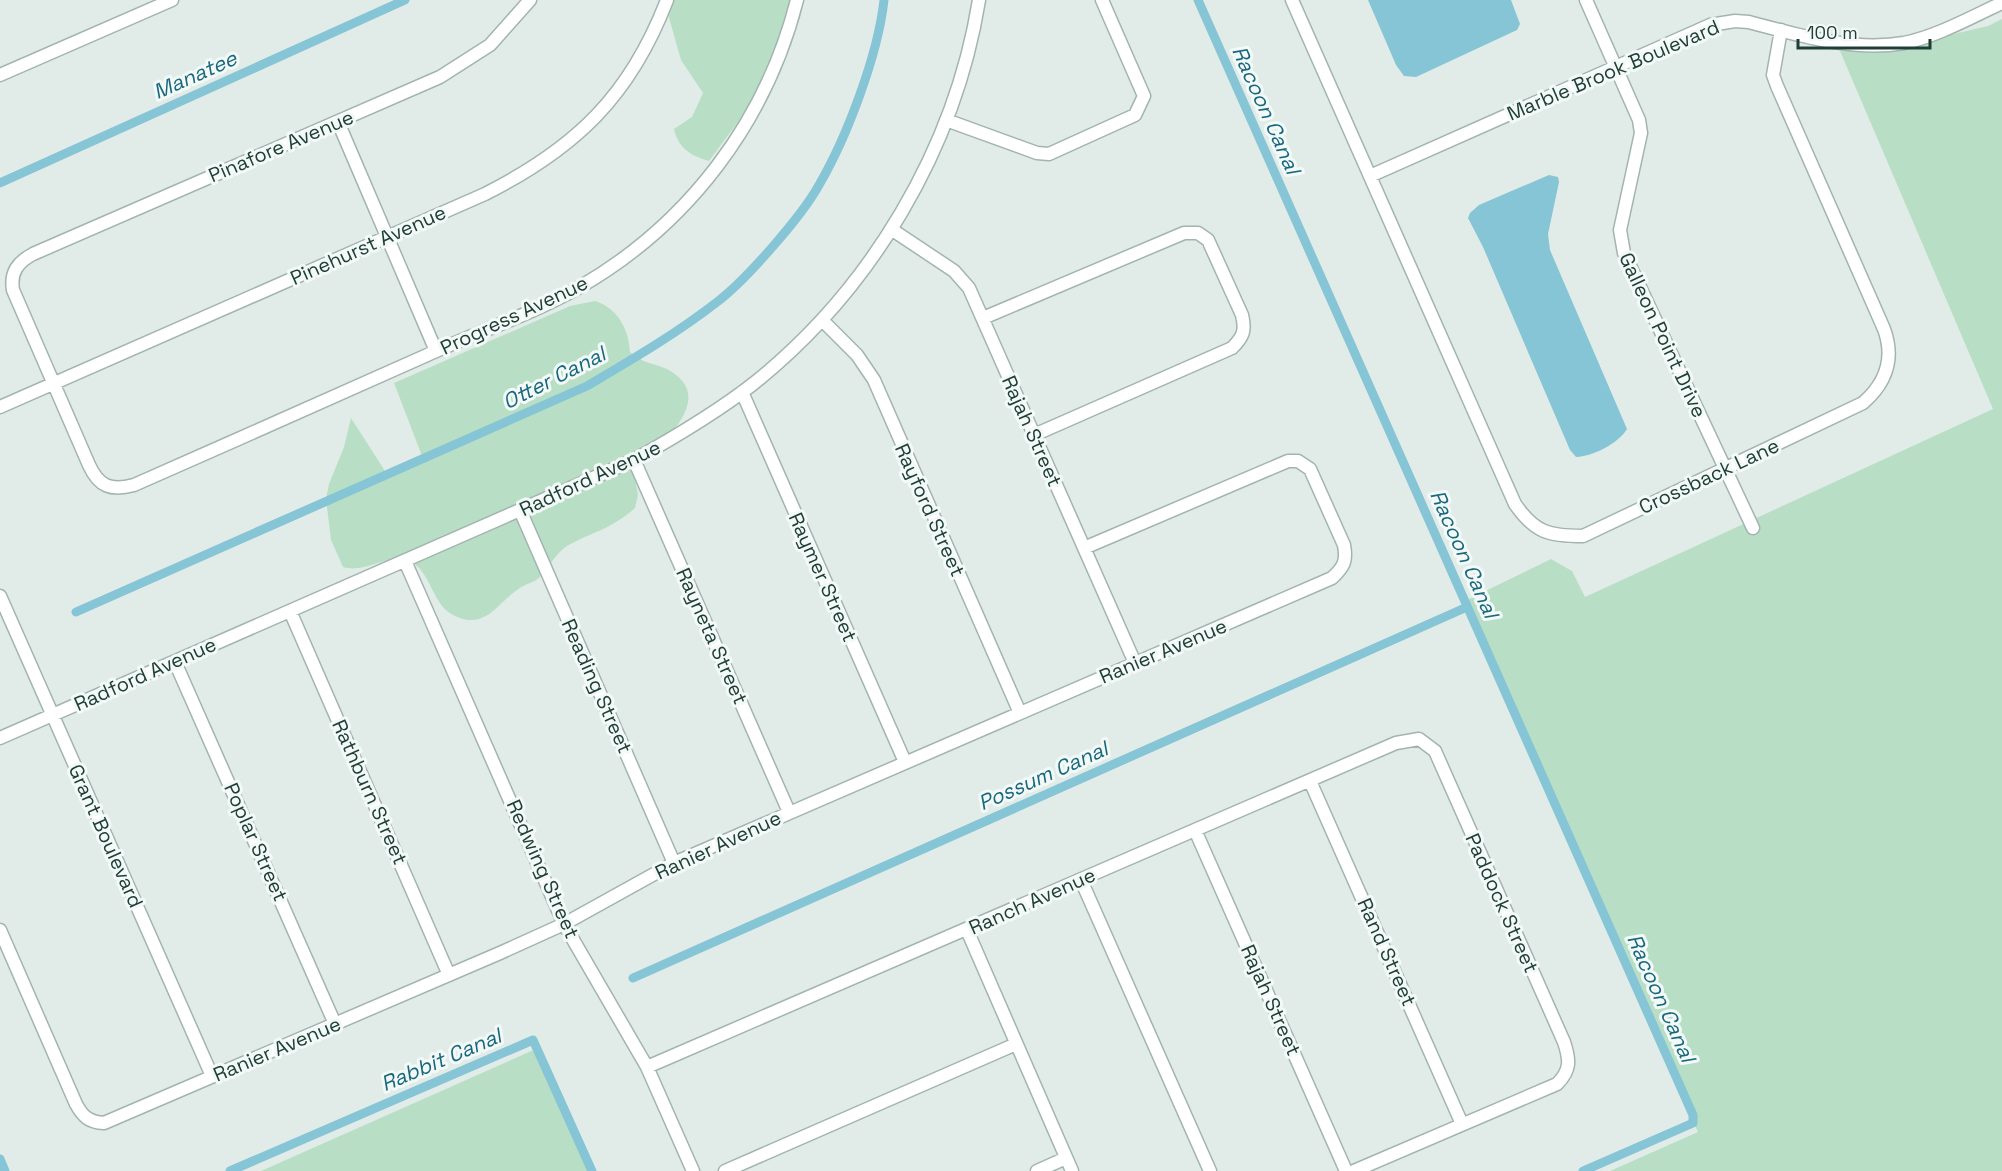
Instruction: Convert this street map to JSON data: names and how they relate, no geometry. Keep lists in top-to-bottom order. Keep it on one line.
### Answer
{"streets":{"street":["Marble Brook Boulevard","Pinafore Avenue","Pinehurst Avenue","Progress Avenue","Galleon Point Drive","Rajah Street","Crossback Lane","Radford Avenue","Rayford Street","Raymer Street","Rayneta Street","Ranier Avenue","Reading Street","Rathburn Street","Grant Boulevard","Poplar Street","Redwing Street","Ranch Avenue","Paddock Street","Rand Street"]},"crossings":[["Marble Brook Boulevard","Galleon Point Drive"],["Marble Brook Boulevard","Crossback Lane"],["Pinafore Avenue","Pinehurst Avenue"],["Pinafore Avenue","Progress Avenue"],["Pinehurst Avenue","Progress Avenue"],["Galleon Point Drive","Crossback Lane"],["Rajah Street","Radford Avenue"],["Rajah Street","Ranier Avenue"],["Rajah Street","Ranch Avenue"],["Radford Avenue","Rayford Street"],["Radford Avenue","Raymer Street"],["Radford Avenue","Rayneta Street"],["Radford Avenue","Reading Street"],["Radford Avenue","Rathburn Street"],["Radford Avenue","Grant Boulevard"],["Radford Avenue","Poplar Street"],["Radford Avenue","Redwing Street"],["Rayford Street","Ranier Avenue"],["Raymer Street","Ranier Avenue"],["Rayneta Street","Ranier Avenue"],["Ranier Avenue","Reading Street"],["Ranier Avenue","Rathburn Street"],["Ranier Avenue","Grant Boulevard"],["Ranier Avenue","Poplar Street"],["Ranier Avenue","Redwing Street"],["Redwing Street","Ranch Avenue"],["Ranch Avenue","Paddock Street"],["Ranch Avenue","Rand Street"],["Paddock Street","Rand Street"]],"water":["Manatee","Racoon Canal","Otter Canal","Possum Canal","Rabbit Canal"],"scale_bar":"100 m"}
